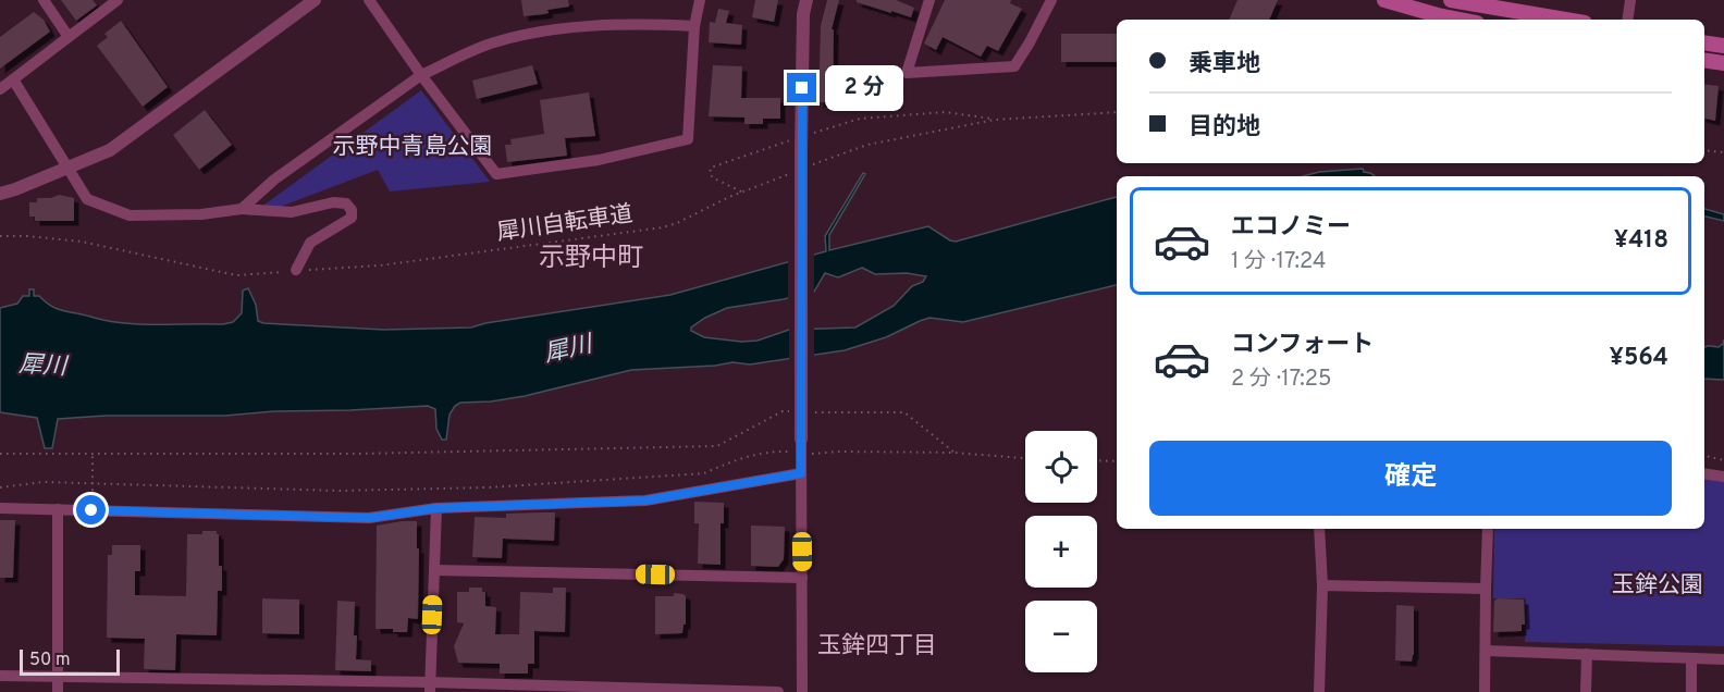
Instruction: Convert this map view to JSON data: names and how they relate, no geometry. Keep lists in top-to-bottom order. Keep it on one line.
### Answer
{"streets":{"path":["犀川自転車道"]},"districts":["示野中町","玉鉾四丁目"],"water":["犀川"],"parks":["示野中青島公園","玉鉾公園"],"scale_bar":"50 m","page":{"banner":["乗車地","目的地"],"bubble":"2 分","list":[{"name":"エコノミー","note":"1 分 · 17:24","value":"¥418"},{"name":"コンフォート","note":"2 分 · 17:25","value":"¥564"}],"buttons":"確定","map_buttons":["+","−"],"scale":"50 m"}}
